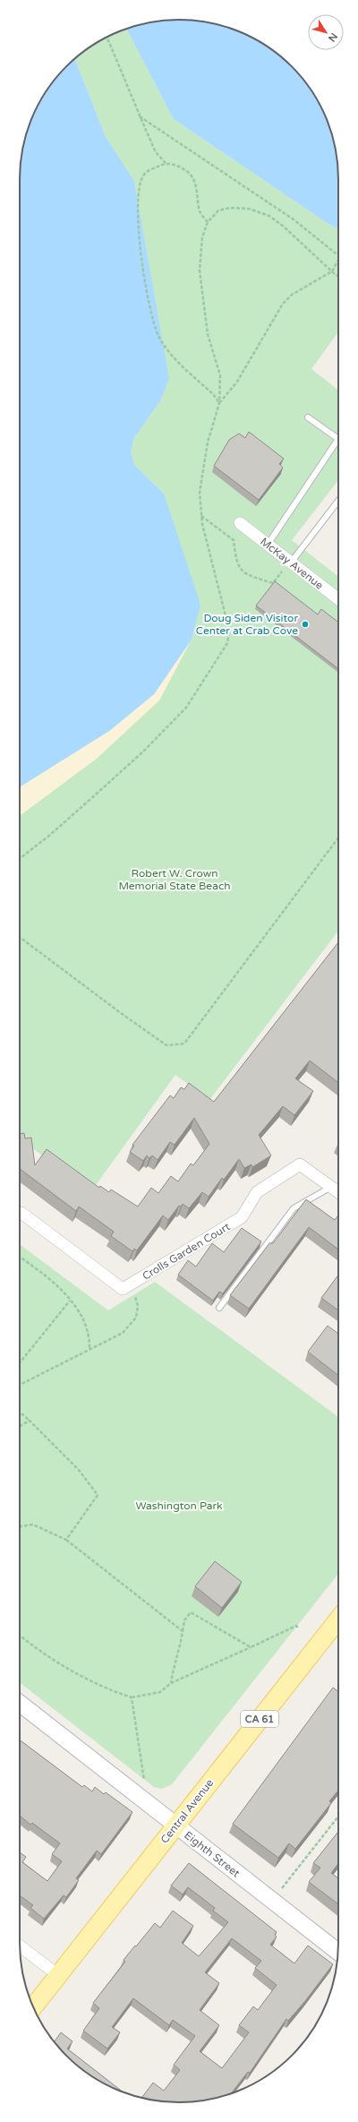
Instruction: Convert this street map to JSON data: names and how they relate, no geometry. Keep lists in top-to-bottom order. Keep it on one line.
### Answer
{"streets":{"main road":["CA 61","Central Avenue","Eighth Street"],"street":["McKay Avenue","Crolls Garden Court"]},"crossings":[["Central Avenue","Eighth Street"]],"parks":["Robert W. Crown Memorial State Beach","Washington Park"],"places":["Doug Siden Visitor Center at Crab Cove"],"north":"bottom right"}
